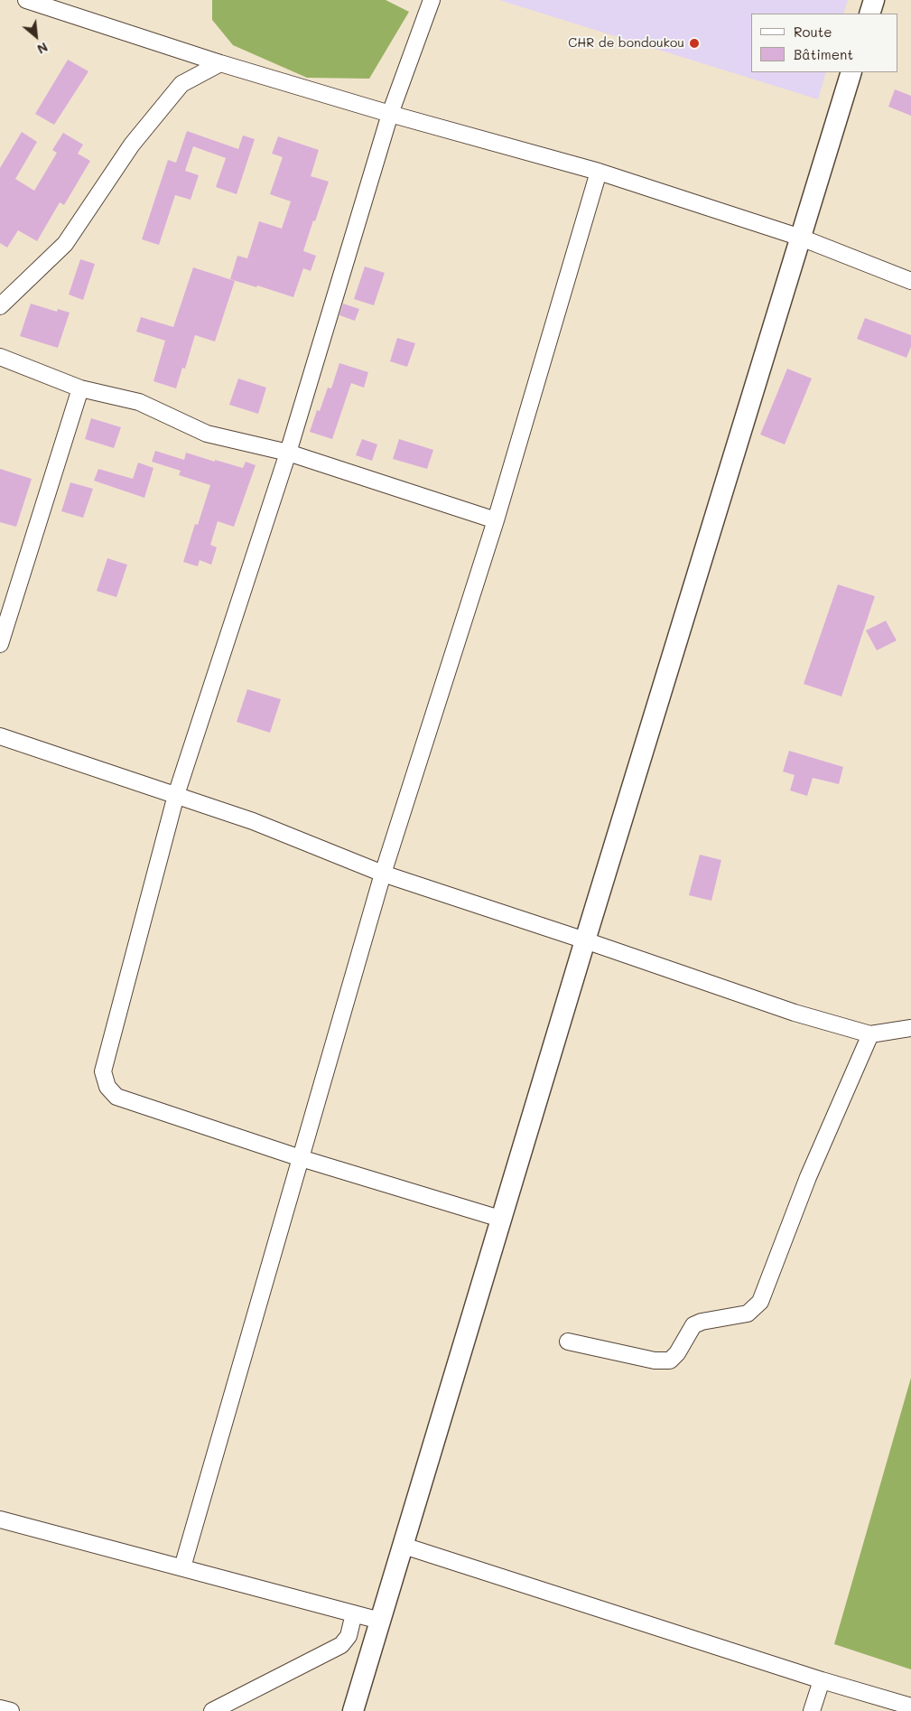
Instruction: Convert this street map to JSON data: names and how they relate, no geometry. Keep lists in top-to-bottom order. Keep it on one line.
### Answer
{"places":["CHR de bondoukou"],"legend":["Route","Bâtiment"],"north":"bottom right"}
